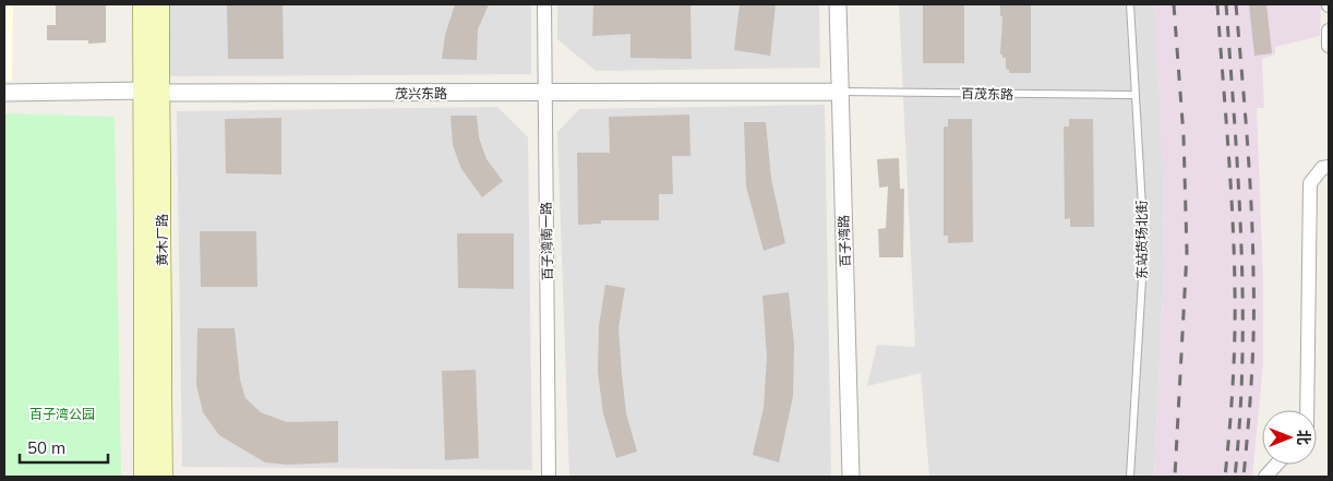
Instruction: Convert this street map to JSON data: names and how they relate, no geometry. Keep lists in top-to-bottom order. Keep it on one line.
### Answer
{"streets":{"main road":["黄木厂路"],"street":["茂兴东路","百子湾南一路","百子湾路"],"lane":["百茂东路","东站货场北街"]},"crossings":[["茂兴东路","百茂东路"],["茂兴东路","黄木厂路"],["茂兴东路","百子湾南一路"],["茂兴东路","百子湾路"],["百茂东路","东站货场北街"],["百茂东路","百子湾路"]],"parks":["百子湾公园"],"scale_bar":"50 m","north":"right"}
